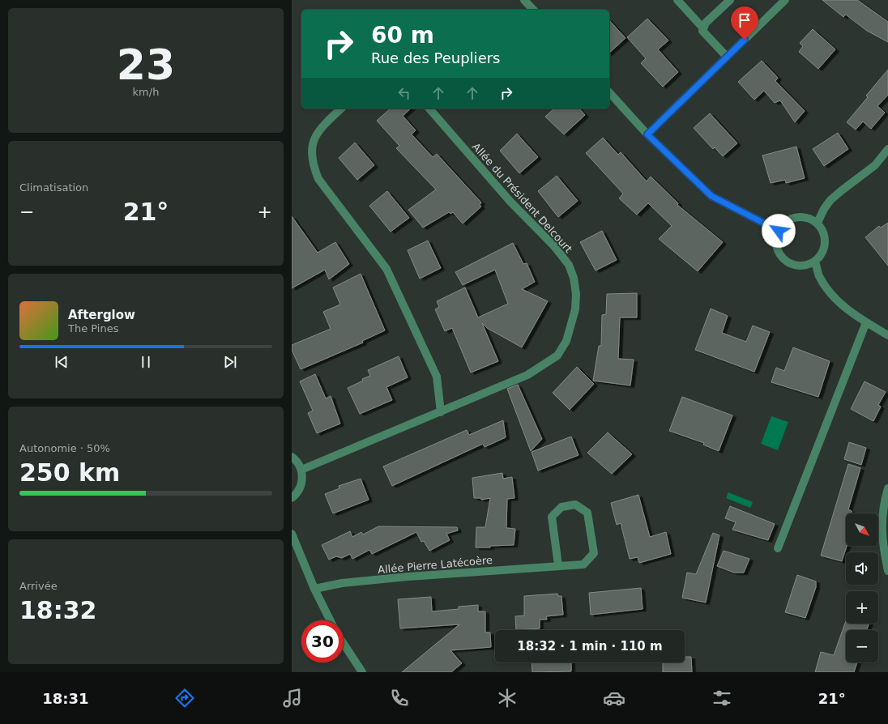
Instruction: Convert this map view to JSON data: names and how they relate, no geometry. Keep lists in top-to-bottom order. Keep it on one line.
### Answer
{"streets":{"street":["Allée du Président Delcourt","Allée Pierre Latécoère"]},"north":"bottom right","page":{"tile":[["23","km/h"],"Climatisation",["Autonomie · 50%","250 km"],["Arrivée","18:32"]],"turn":["60 m","Rue des Peupliers"],"heat":["−","21°","+"],"song":["Afterglow","The Pines"],"map_buttons":["+","−"],"limit":"30","trip":"18:32 · 1 min · 110 m","tabs":["18:31","21°"]}}
